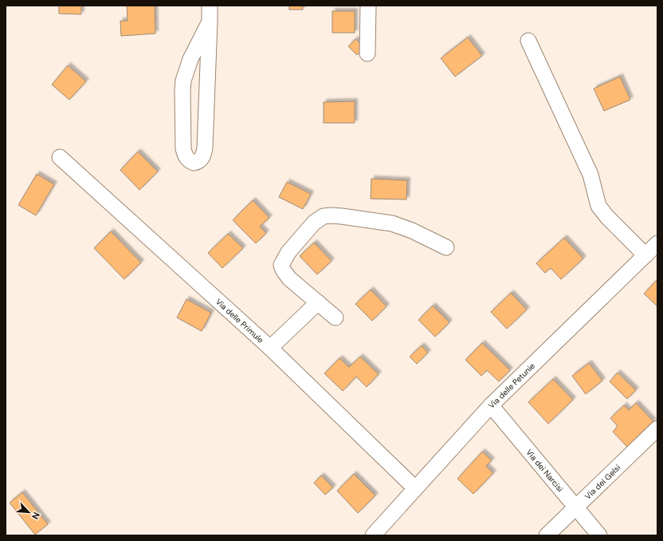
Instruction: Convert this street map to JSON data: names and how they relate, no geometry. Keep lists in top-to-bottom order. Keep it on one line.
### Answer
{"streets":{"street":["Via delle Primule","Via delle Petunie","Via dei Narcisi","Via dei Gelsi"]},"crossings":[["Via delle Primule","Via delle Petunie"],["Via delle Petunie","Via dei Narcisi"],["Via dei Narcisi","Via dei Gelsi"]],"north":"bottom right"}
